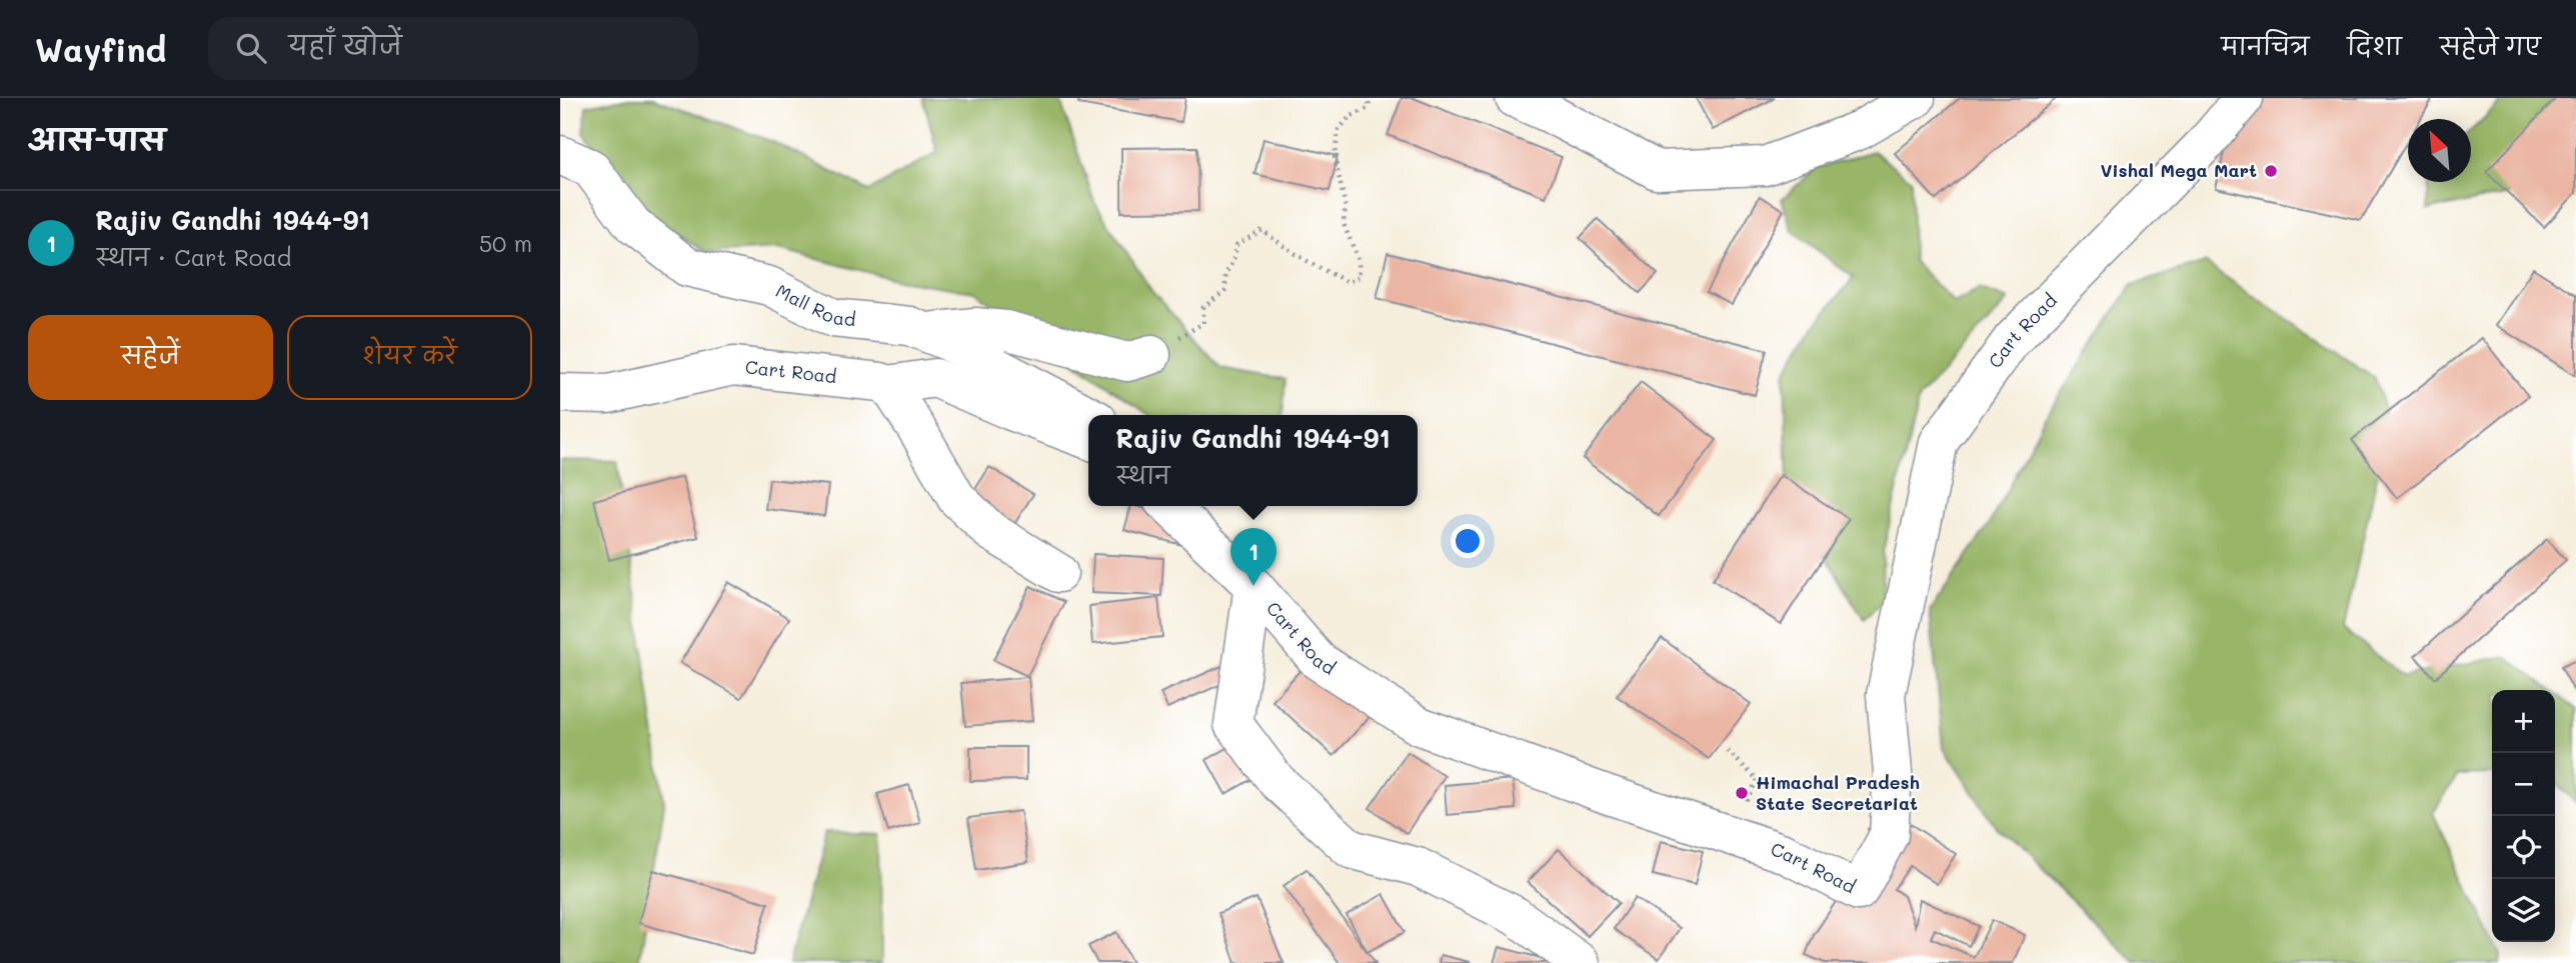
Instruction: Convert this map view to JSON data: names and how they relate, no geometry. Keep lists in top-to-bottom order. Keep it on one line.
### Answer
{"streets":{"main road":["Mall Road","Cart Road"]},"places":["Vishal Mega Mart","Himachal Pradesh State Secretariat"],"north":"top left","page":{"header":"Wayfind","search":"यहाँ खोजें","nav":["मानचित्र","दिशा","सहेजे गए"],"heading":"आस-पास","list":[{"mark":"1","name":"Rajiv Gandhi 1944-91","note":"स्थान · Cart Road","value":"50 m"}],"buttons":["सहेजें","शेयर करें"],"popup":["Rajiv Gandhi 1944-91","स्थान"],"pins":"1","map_buttons":["+","−"]}}
